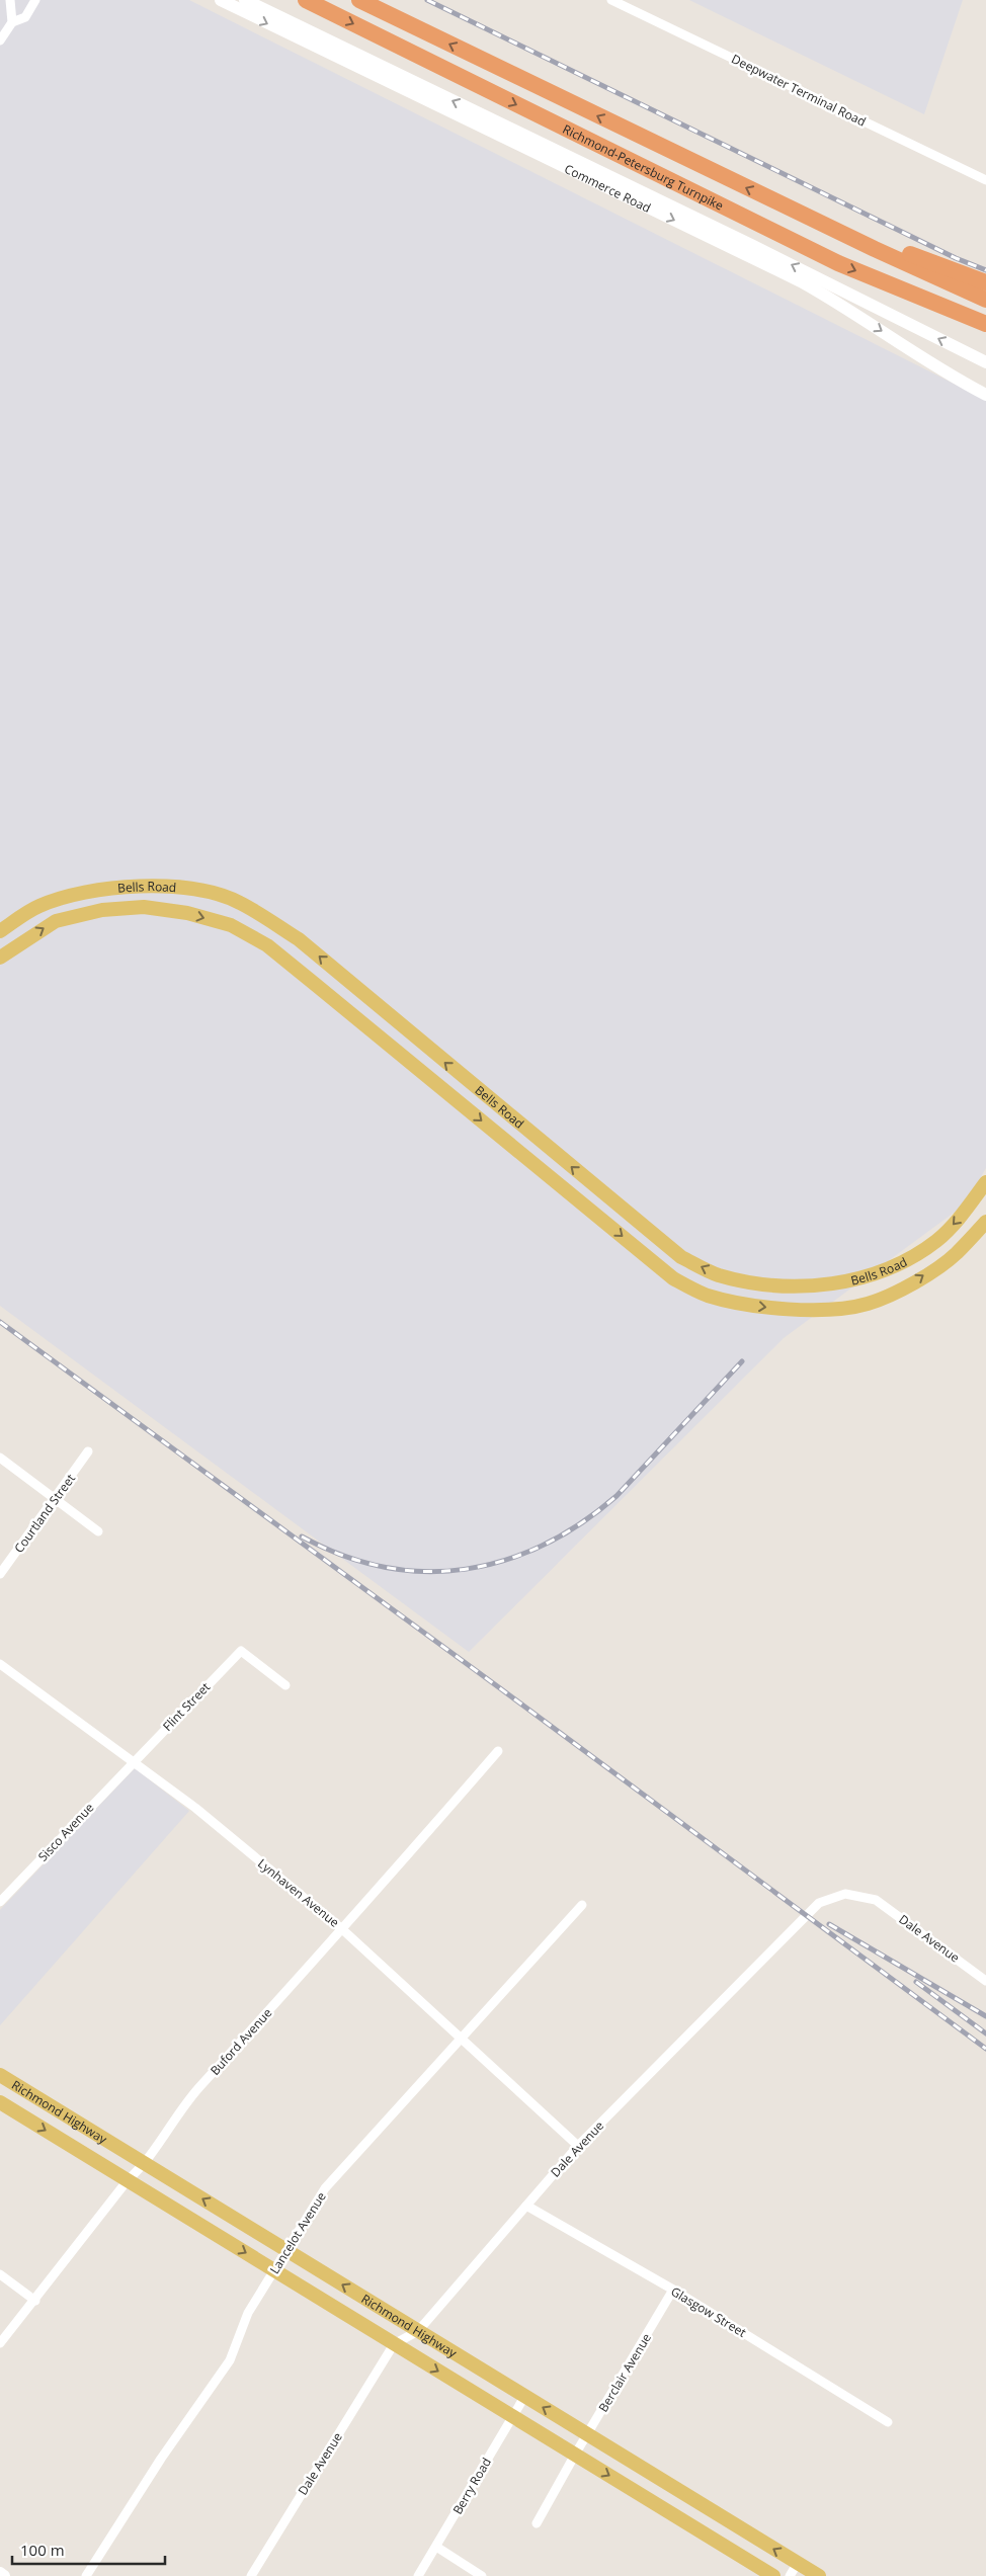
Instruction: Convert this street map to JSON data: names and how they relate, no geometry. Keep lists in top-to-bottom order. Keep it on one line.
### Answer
{"streets":{"highway":["Richmond-Petersburg Turnpike"],"main road":["Commerce Road","Bells Road","Richmond Highway"],"street":["Deepwater Terminal Road","Courtland Street","Flint Street","Sisco Avenue","Lynhaven Avenue","Dale Avenue","Buford Avenue","Lancelot Avenue","Glasgow Street","Berclair Avenue","Berry Road"]},"crossings":[["Flint Street","Sisco Avenue"],["Flint Street","Lynhaven Avenue"],["Sisco Avenue","Lynhaven Avenue"],["Lynhaven Avenue","Dale Avenue"],["Lynhaven Avenue","Buford Avenue"],["Lynhaven Avenue","Lancelot Avenue"],["Dale Avenue","Richmond Highway"],["Dale Avenue","Glasgow Street"],["Buford Avenue","Richmond Highway"],["Richmond Highway","Lancelot Avenue"],["Richmond Highway","Berclair Avenue"],["Richmond Highway","Berry Road"],["Glasgow Street","Berclair Avenue"]],"scale_bar":"100 m"}
